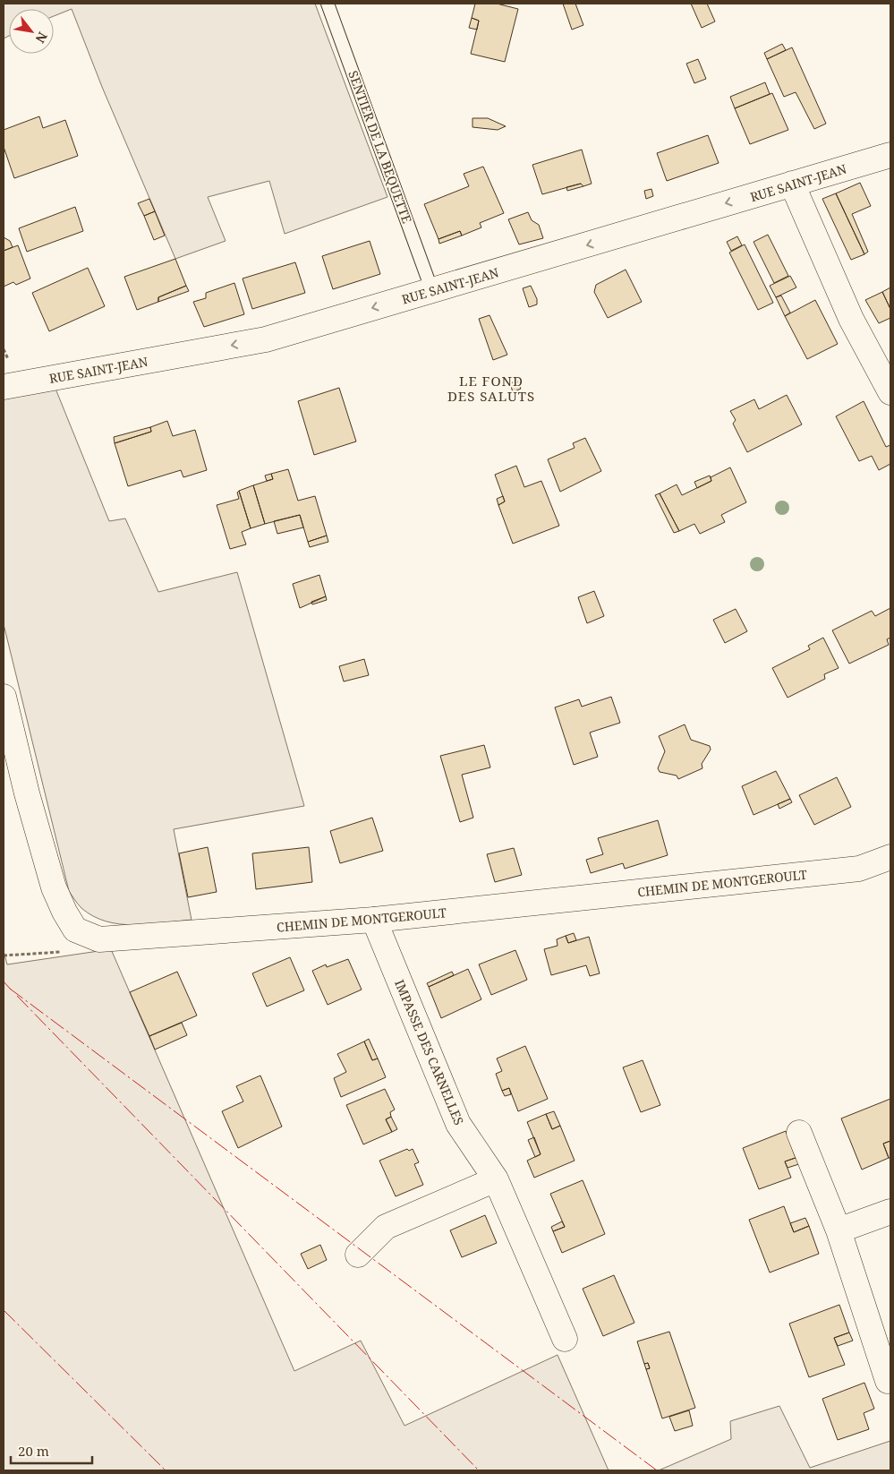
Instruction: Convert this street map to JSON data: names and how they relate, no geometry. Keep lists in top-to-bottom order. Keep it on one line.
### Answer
{"streets":{"street":["RUE SAINT-JEAN","CHEMIN DE MONTGEROULT","IMPASSE DES CARNELLES"],"lane":["SENTIER DE LA BEQUETTE"]},"crossings":[["SENTIER DE LA BEQUETTE","RUE SAINT-JEAN"],["CHEMIN DE MONTGEROULT","IMPASSE DES CARNELLES"]],"one_way":["RUE SAINT-JEAN"],"districts":["LE FOND DES SALUTS"],"scale_bar":"20 m","north":"bottom right"}
